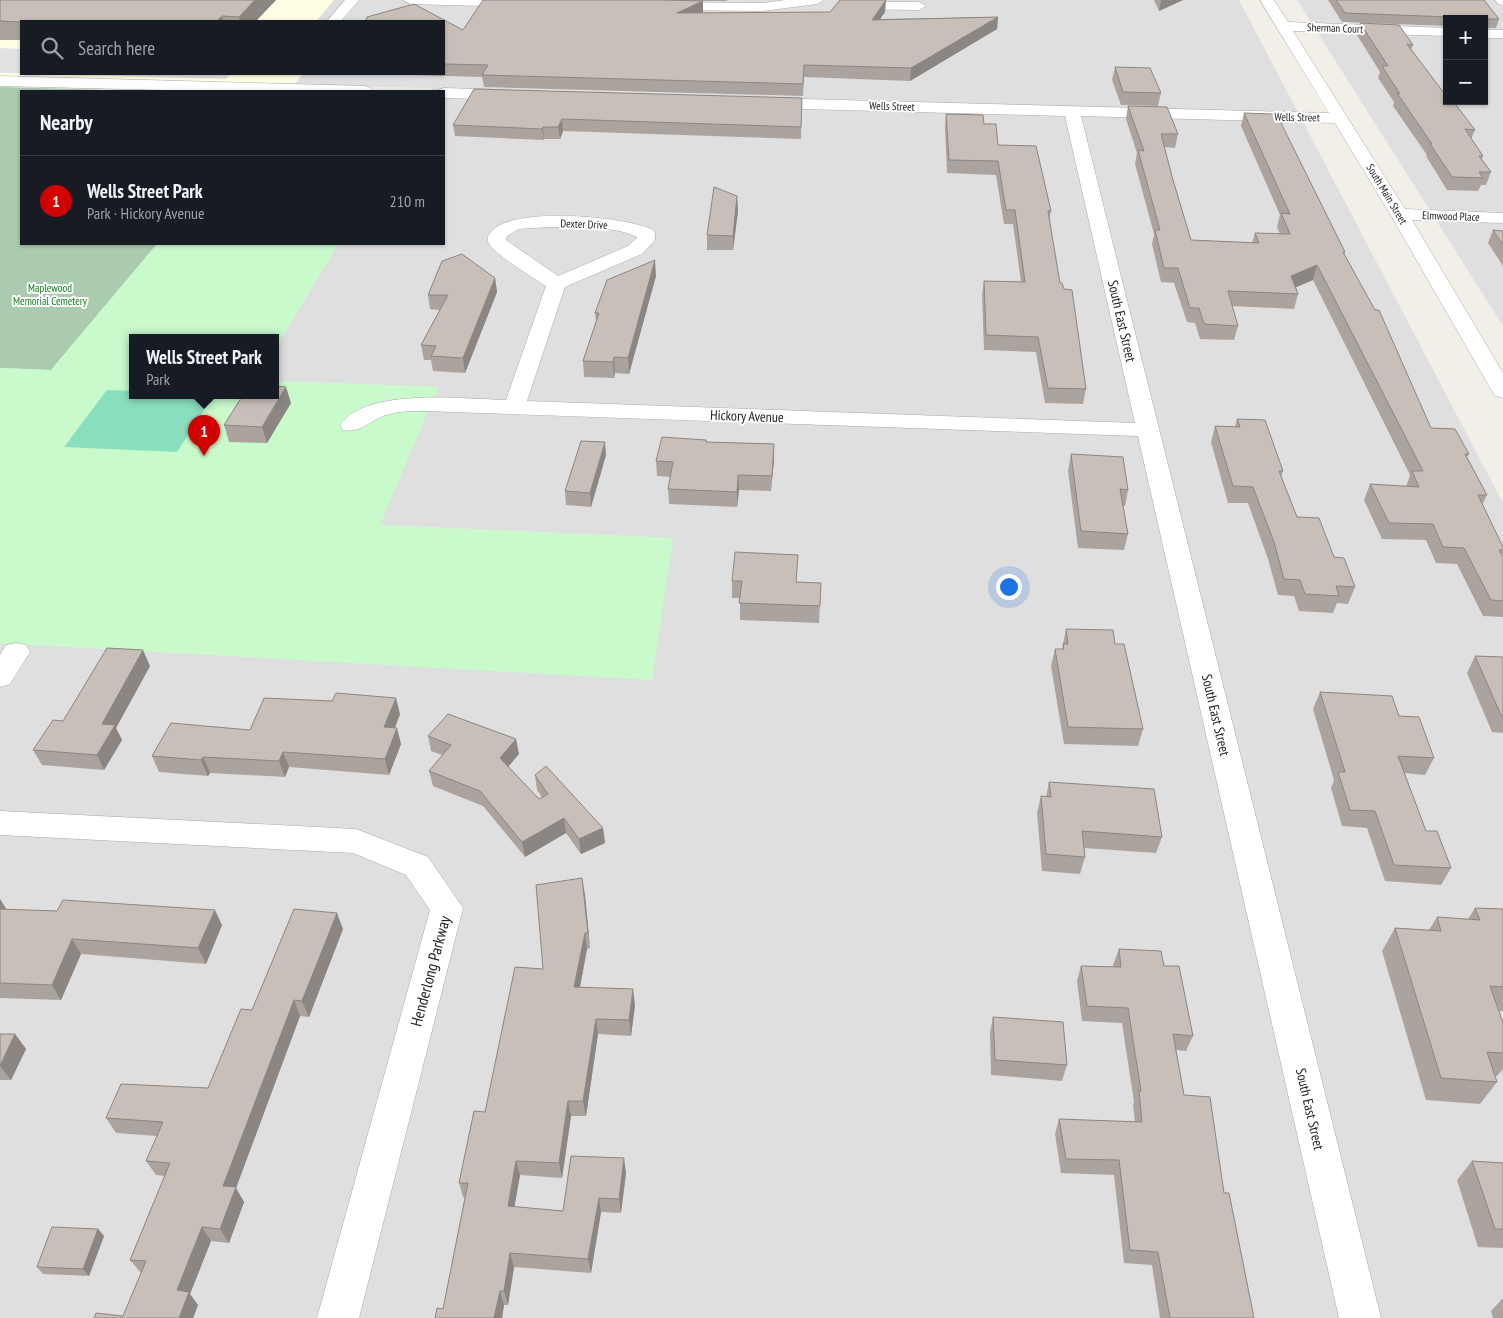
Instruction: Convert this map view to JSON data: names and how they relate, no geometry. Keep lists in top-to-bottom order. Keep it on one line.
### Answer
{"streets":{"street":["Sherman Court","Wells Street","South Main Street","Elmwood Place","Dexter Drive","South East Street","Hickory Avenue","Henderlong Parkway"]},"crossings":[["Sherman Court","South Main Street"],["Wells Street","South Main Street"],["Wells Street","South East Street"],["South Main Street","Elmwood Place"],["South East Street","Hickory Avenue"]],"parks":["Maplewood Memorial Cemetery"],"page":{"map_buttons":["+","−"],"search":"Search here","heading":"Nearby","list":[{"mark":"1","name":"Wells Street Park","note":"Park · Hickory Avenue","value":"210 m"}],"popup":["Wells Street Park","Park"],"pins":"1"}}
